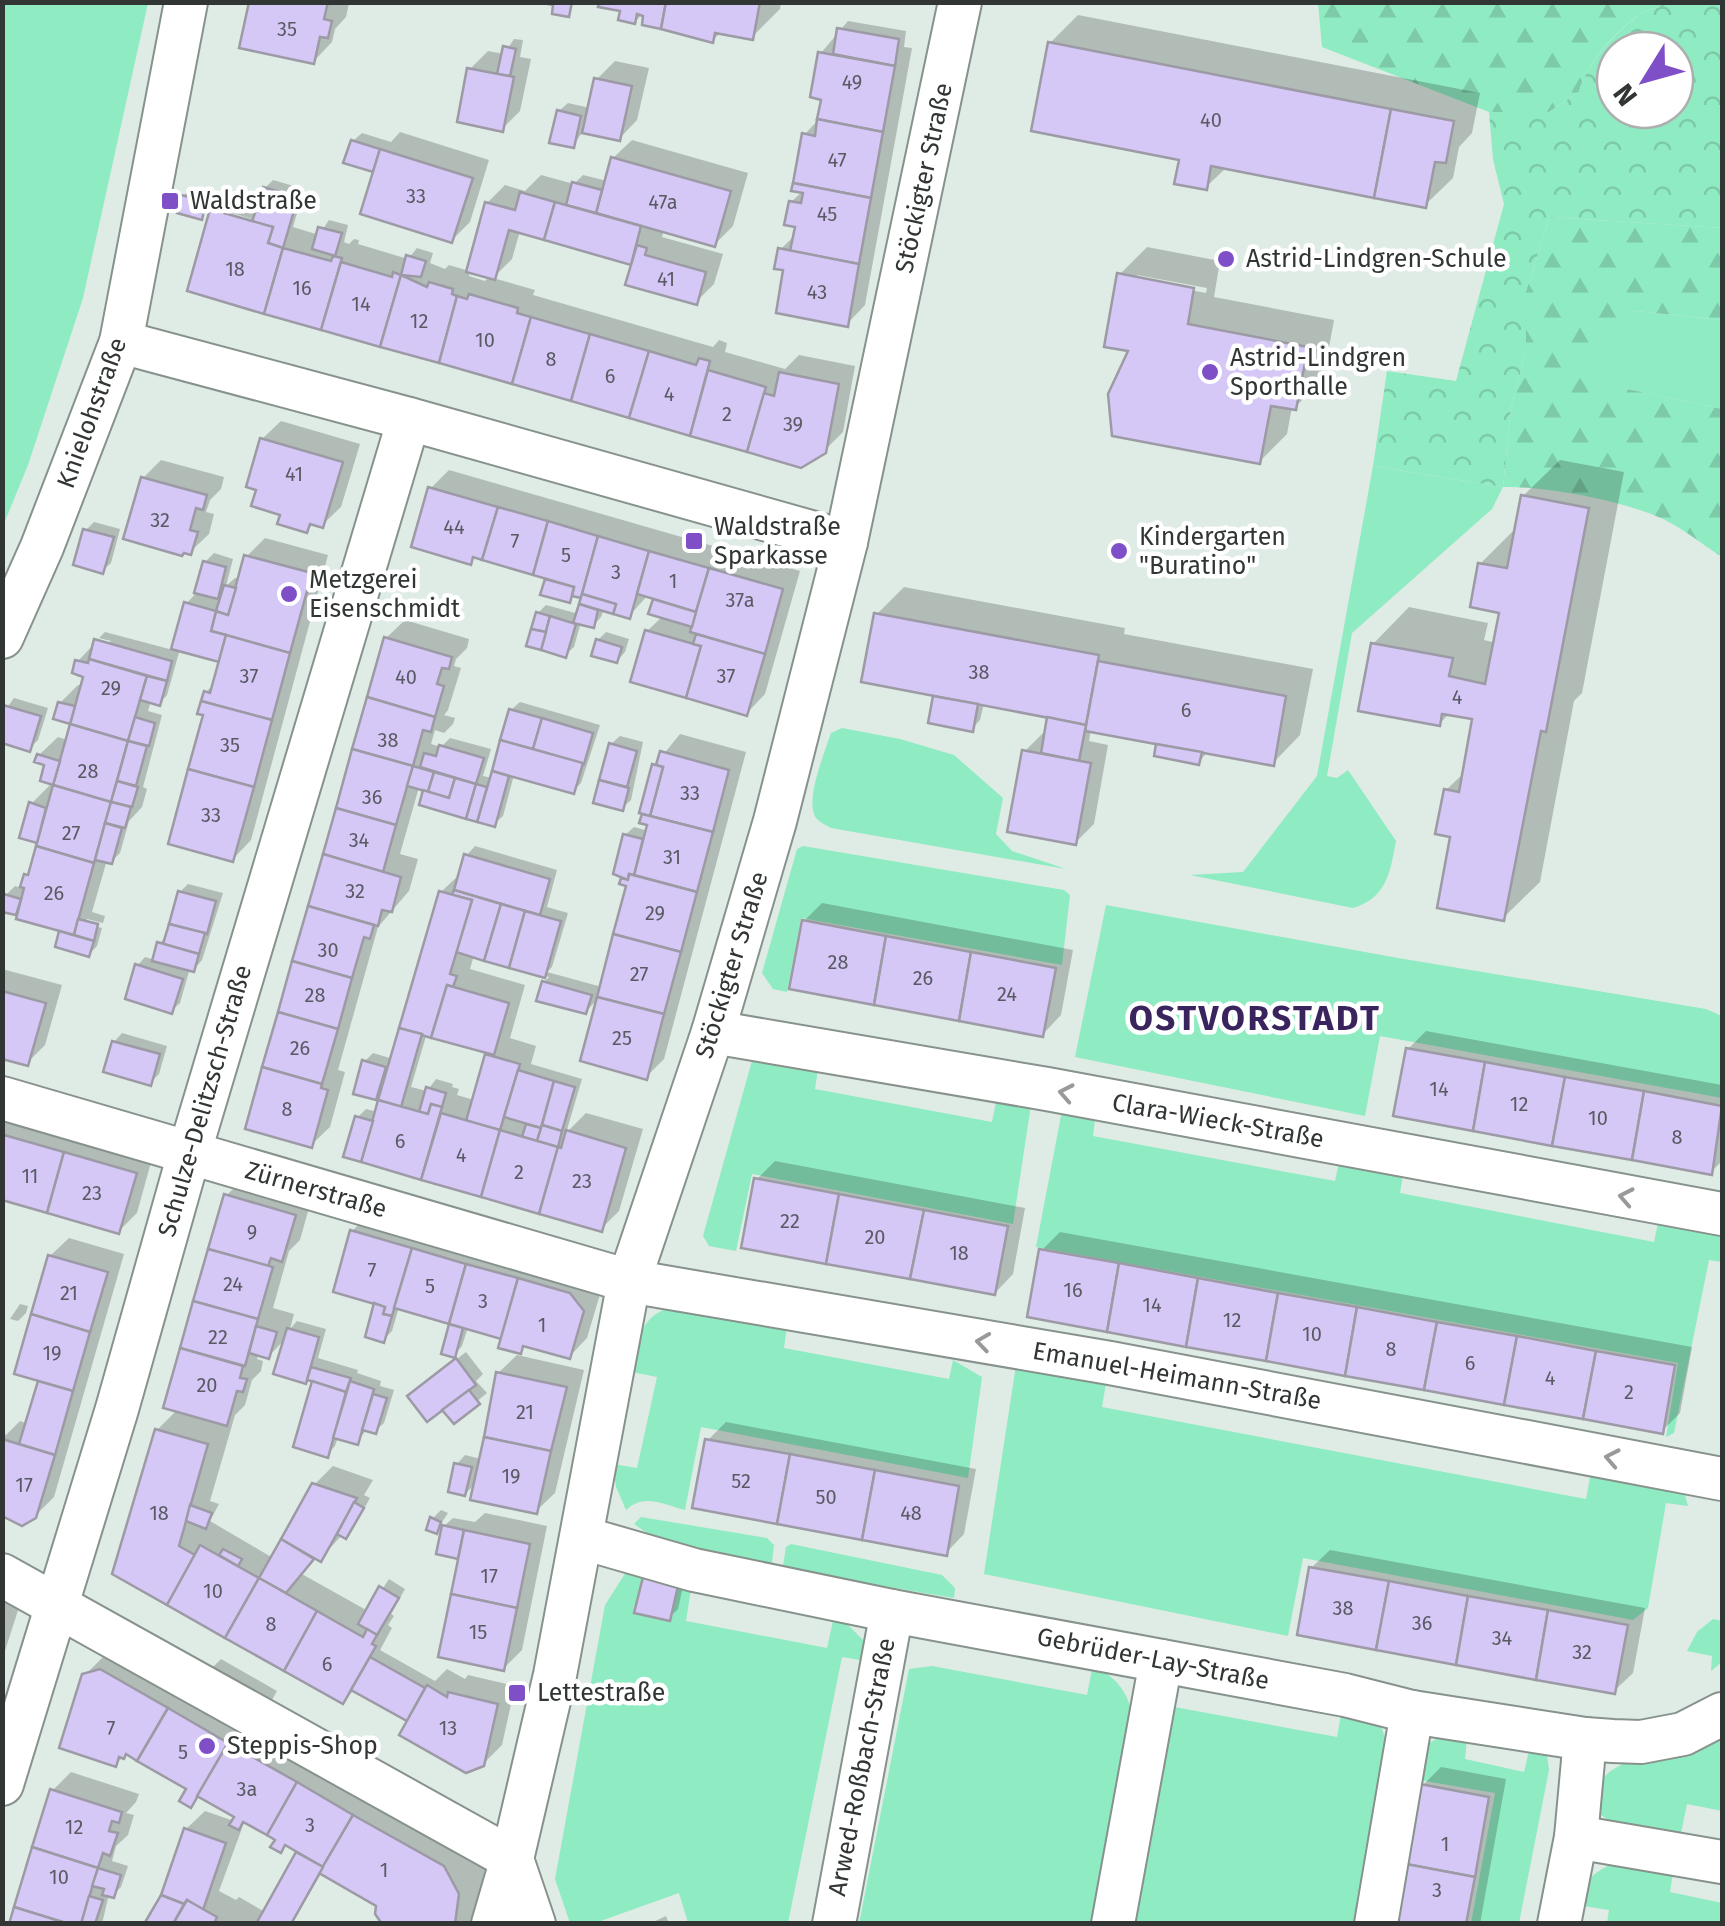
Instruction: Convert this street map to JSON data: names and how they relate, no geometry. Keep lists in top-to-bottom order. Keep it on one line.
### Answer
{"streets":{"street":["Stöckigter Straße","Knielohstraße","Schulze-Delitzsch-Straße","Clara-Wieck-Straße","Zürnerstraße","Emanuel-Heimann-Straße","Gebrüder-Lay-Straße","Arwed-Roßbach-Straße"]},"crossings":[["Stöckigter Straße","Clara-Wieck-Straße"],["Stöckigter Straße","Zürnerstraße"],["Stöckigter Straße","Emanuel-Heimann-Straße"],["Stöckigter Straße","Gebrüder-Lay-Straße"],["Schulze-Delitzsch-Straße","Zürnerstraße"],["Zürnerstraße","Emanuel-Heimann-Straße"],["Gebrüder-Lay-Straße","Arwed-Roßbach-Straße"]],"one_way":["Clara-Wieck-Straße","Emanuel-Heimann-Straße"],"districts":["OSTVORSTADT"],"places":{"transit":["Waldstraße","Waldstraße Sparkasse","Lettestraße"],"other":["Astrid-Lindgren-Schule","Astrid-Lindgren Sporthalle","Kindergarten \"Buratino\"","Metzgerei Eisenschmidt","Steppis-Shop"]},"house_numbers":["35","49","40","47","33","47a","45","18","41","16","43","14","12","10","8","6","4","2","39","41","32","44","7","5","3","1","37a","38","37","37","40","29","4","6","38","35","28","33","36","33","27","34","31","32","26","29","30","28","27","26","24","28","25","26","14","12","8","10","8","6","4","2","11","23","23","22","9","20","18","7","24","5","16","21","3","14","12","1","10","22","8","19","6","4","20","2","21","19","52","17","50","18","48","17","10","38","36","8","15","34","32","6","7","13","5","3a","3","12","1","1","10","3"],"north":"bottom left"}
